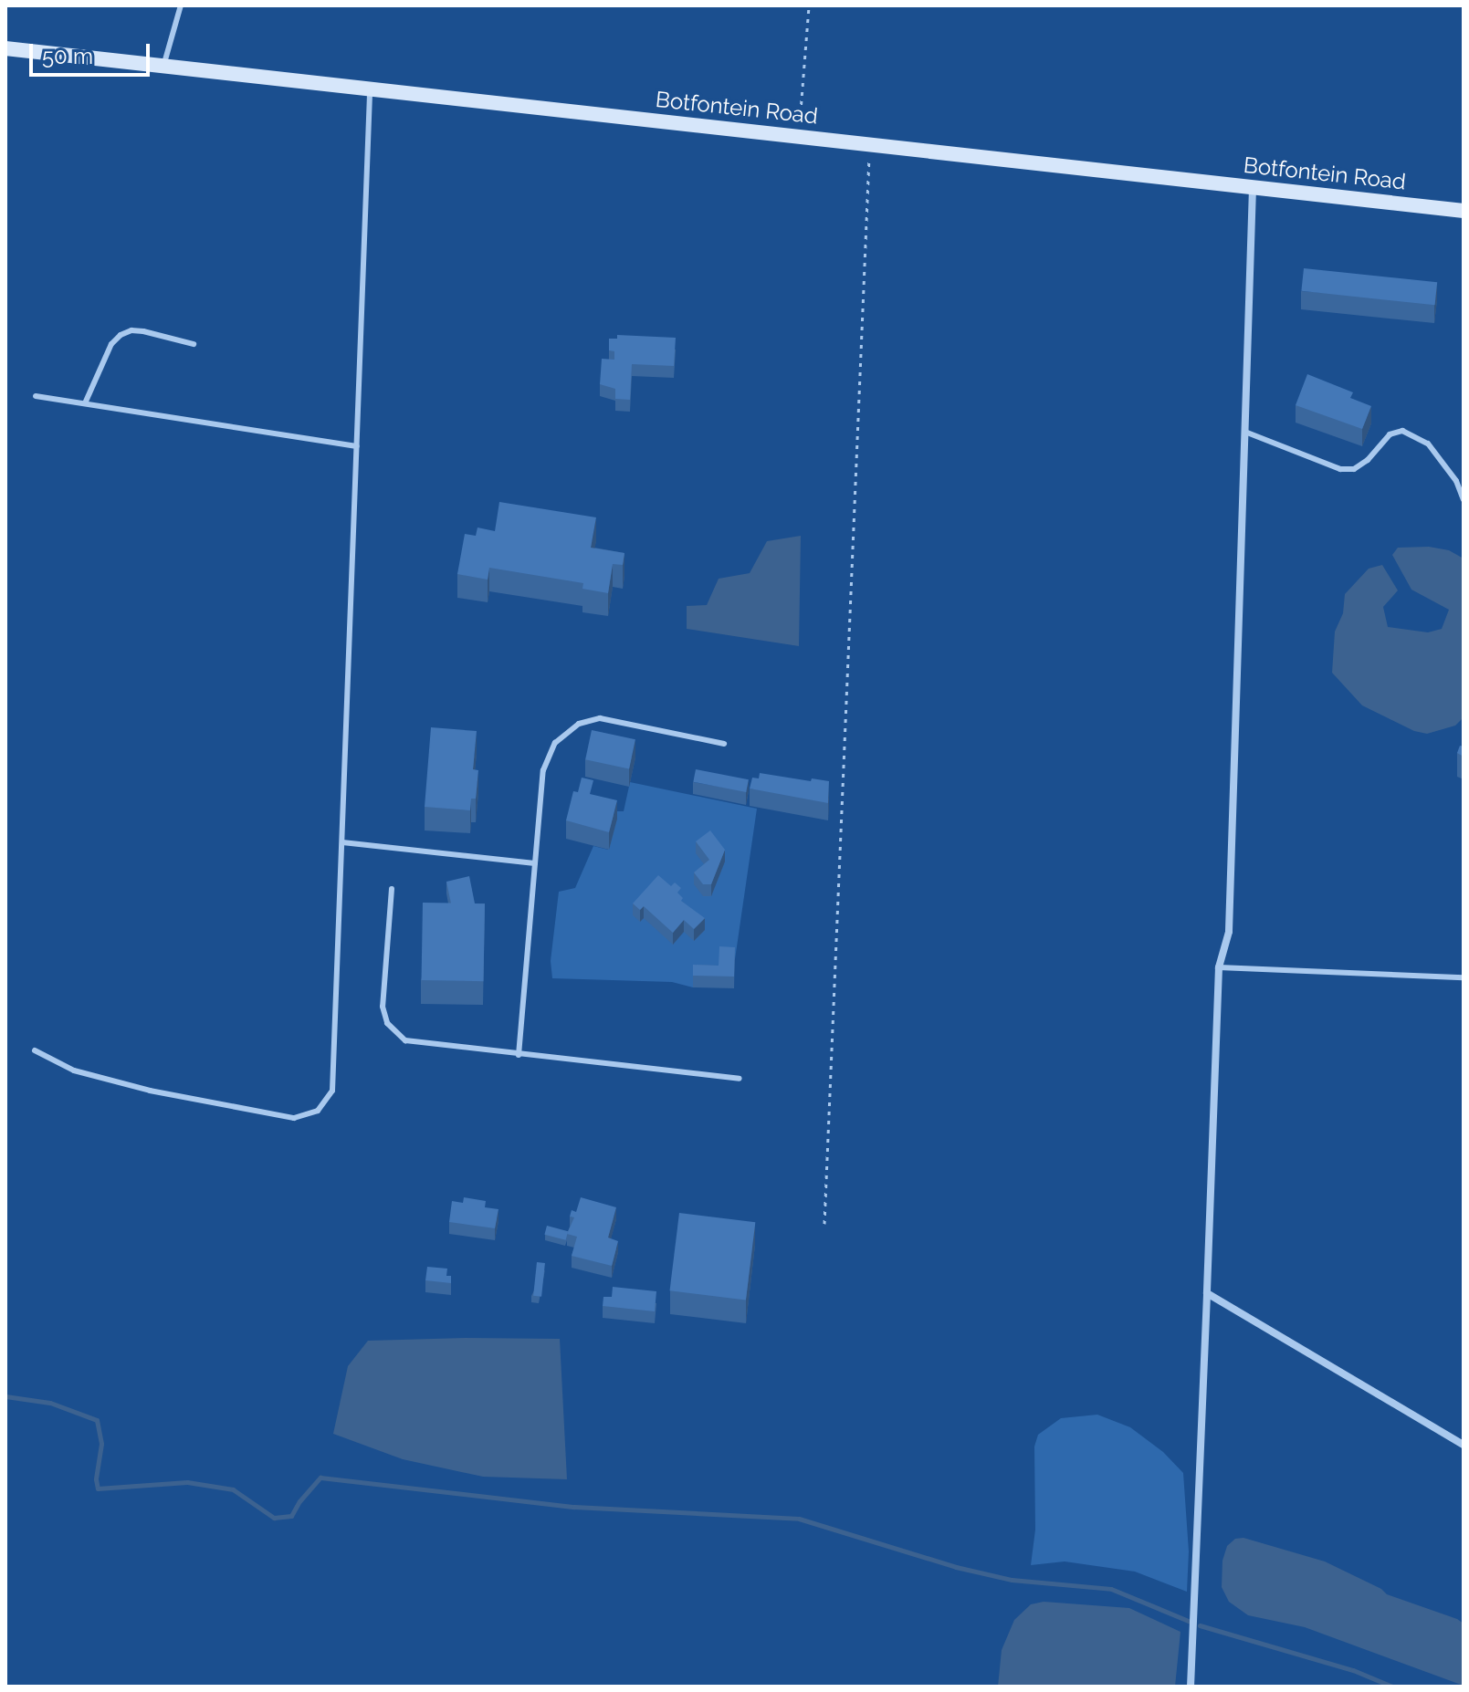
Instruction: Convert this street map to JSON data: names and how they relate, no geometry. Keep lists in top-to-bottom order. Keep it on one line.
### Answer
{"streets":{"main road":["Botfontein Road"]},"scale_bar":"50 m"}
